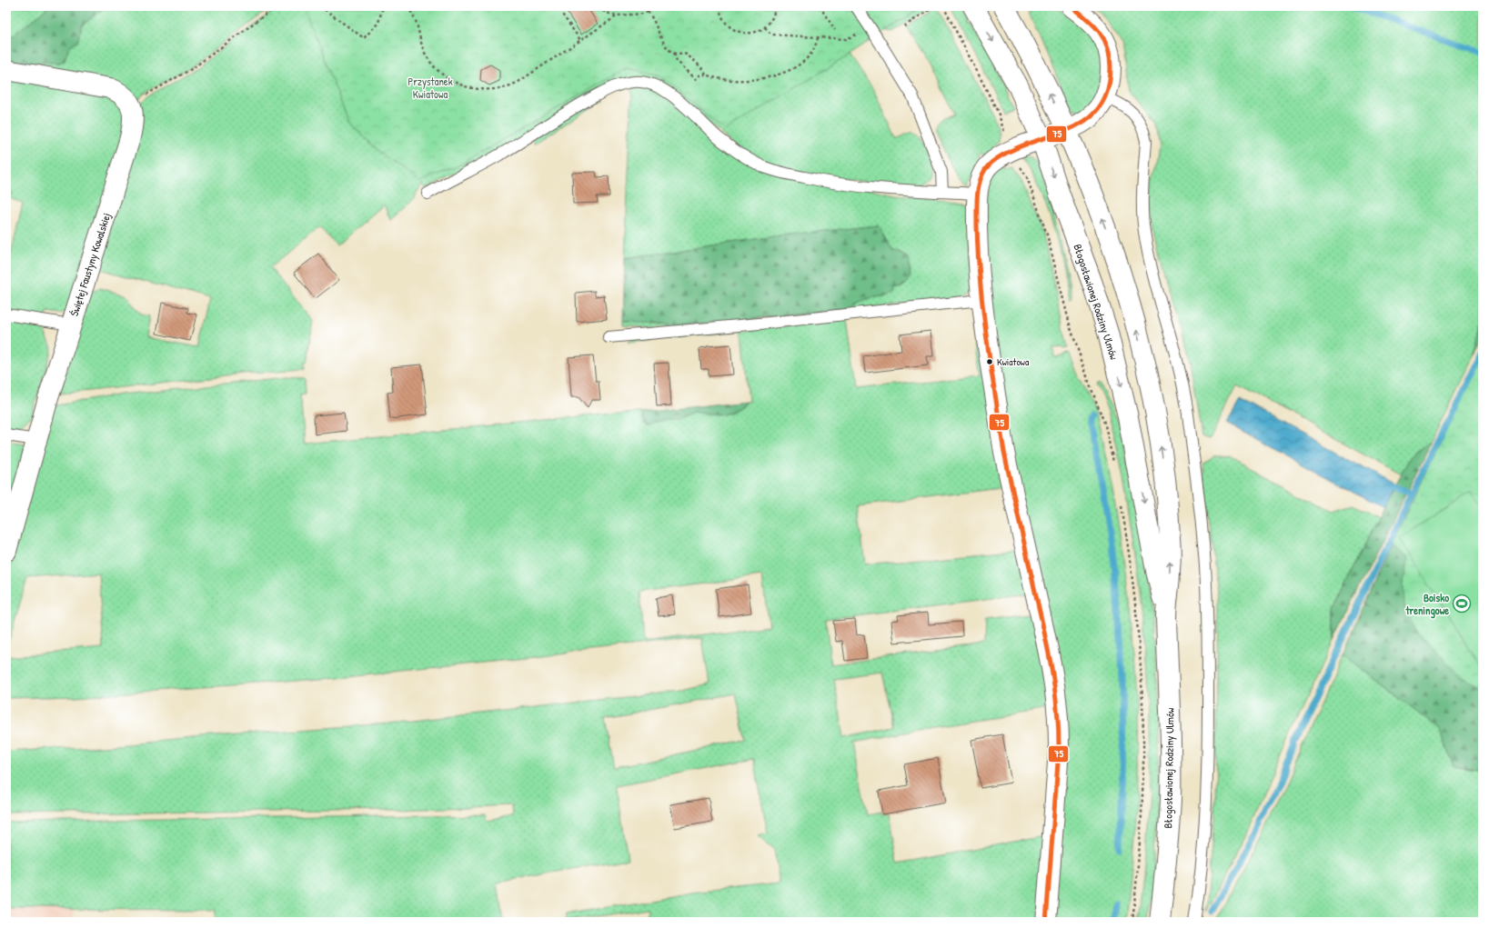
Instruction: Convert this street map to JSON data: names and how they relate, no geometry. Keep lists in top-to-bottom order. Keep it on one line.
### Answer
{"streets":{"street":["Świętej Faustyny Kowalskiej","Błogosławionej Rodziny Ulmów"]},"parks":["Przystanek Kwiatowa"],"places":{"other":["Kwiatowa"],"sports":["Boisko treningowe"]},"lines":["transit line 75"]}
